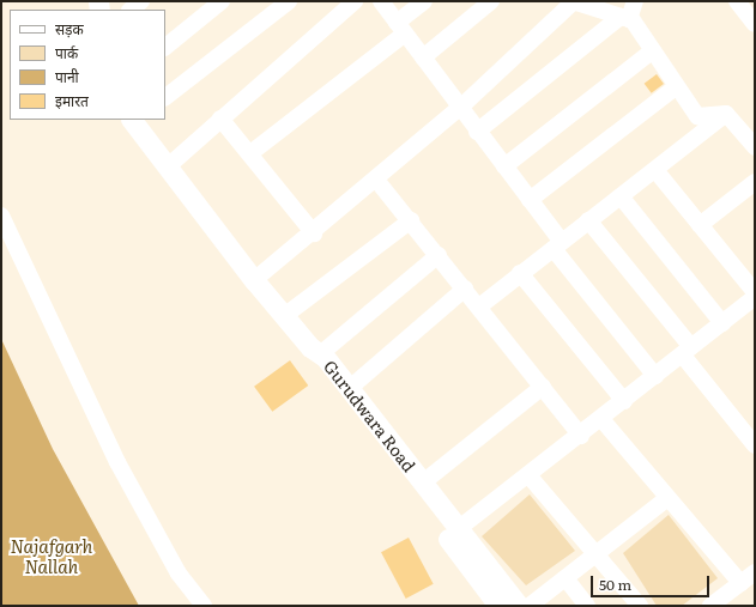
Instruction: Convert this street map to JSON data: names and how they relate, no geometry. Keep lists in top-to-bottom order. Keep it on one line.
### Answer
{"streets":{"street":["Gurudwara Road"]},"water":["Najafgarh Nallah"],"legend":["सड़क","पार्क","पानी","इमारत"],"scale_bar":"50 m"}
